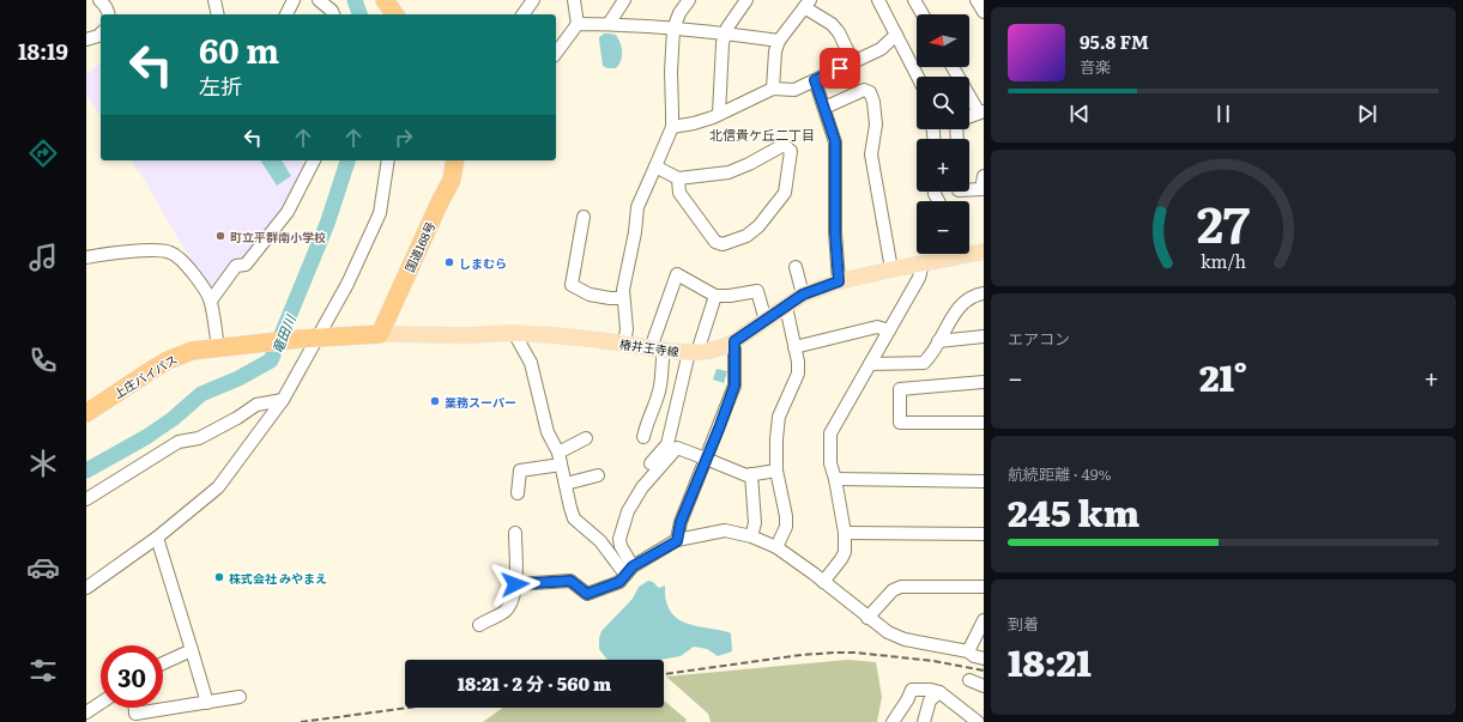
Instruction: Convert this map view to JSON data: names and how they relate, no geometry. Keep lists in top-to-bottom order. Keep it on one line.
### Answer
{"streets":{"highway":["国道168号","上庄バイパス"],"main road":["椿井王寺線"]},"crossings":[["国道168号","椿井王寺線"],["国道168号","上庄バイパス"],["椿井王寺線","上庄バイパス"]],"districts":["北信貴ケ丘二丁目"],"water":["竜田川"],"places":["町立平群南小学校","しまむら","業務スーパー","株式会社 みやまえ"],"north":"left","page":{"tabs":"18:19","map_buttons":["+","−"],"turn":["60 m","左折"],"song":["95.8 FM","音楽"],"tile":["エアコン",["航続距離 · 49%","245 km"],["到着","18:21"]],"heat":["−","21°","+"],"limit":"30","trip":"18:21 · 2 分 · 560 m","gauge":["27","km/h"]}}
